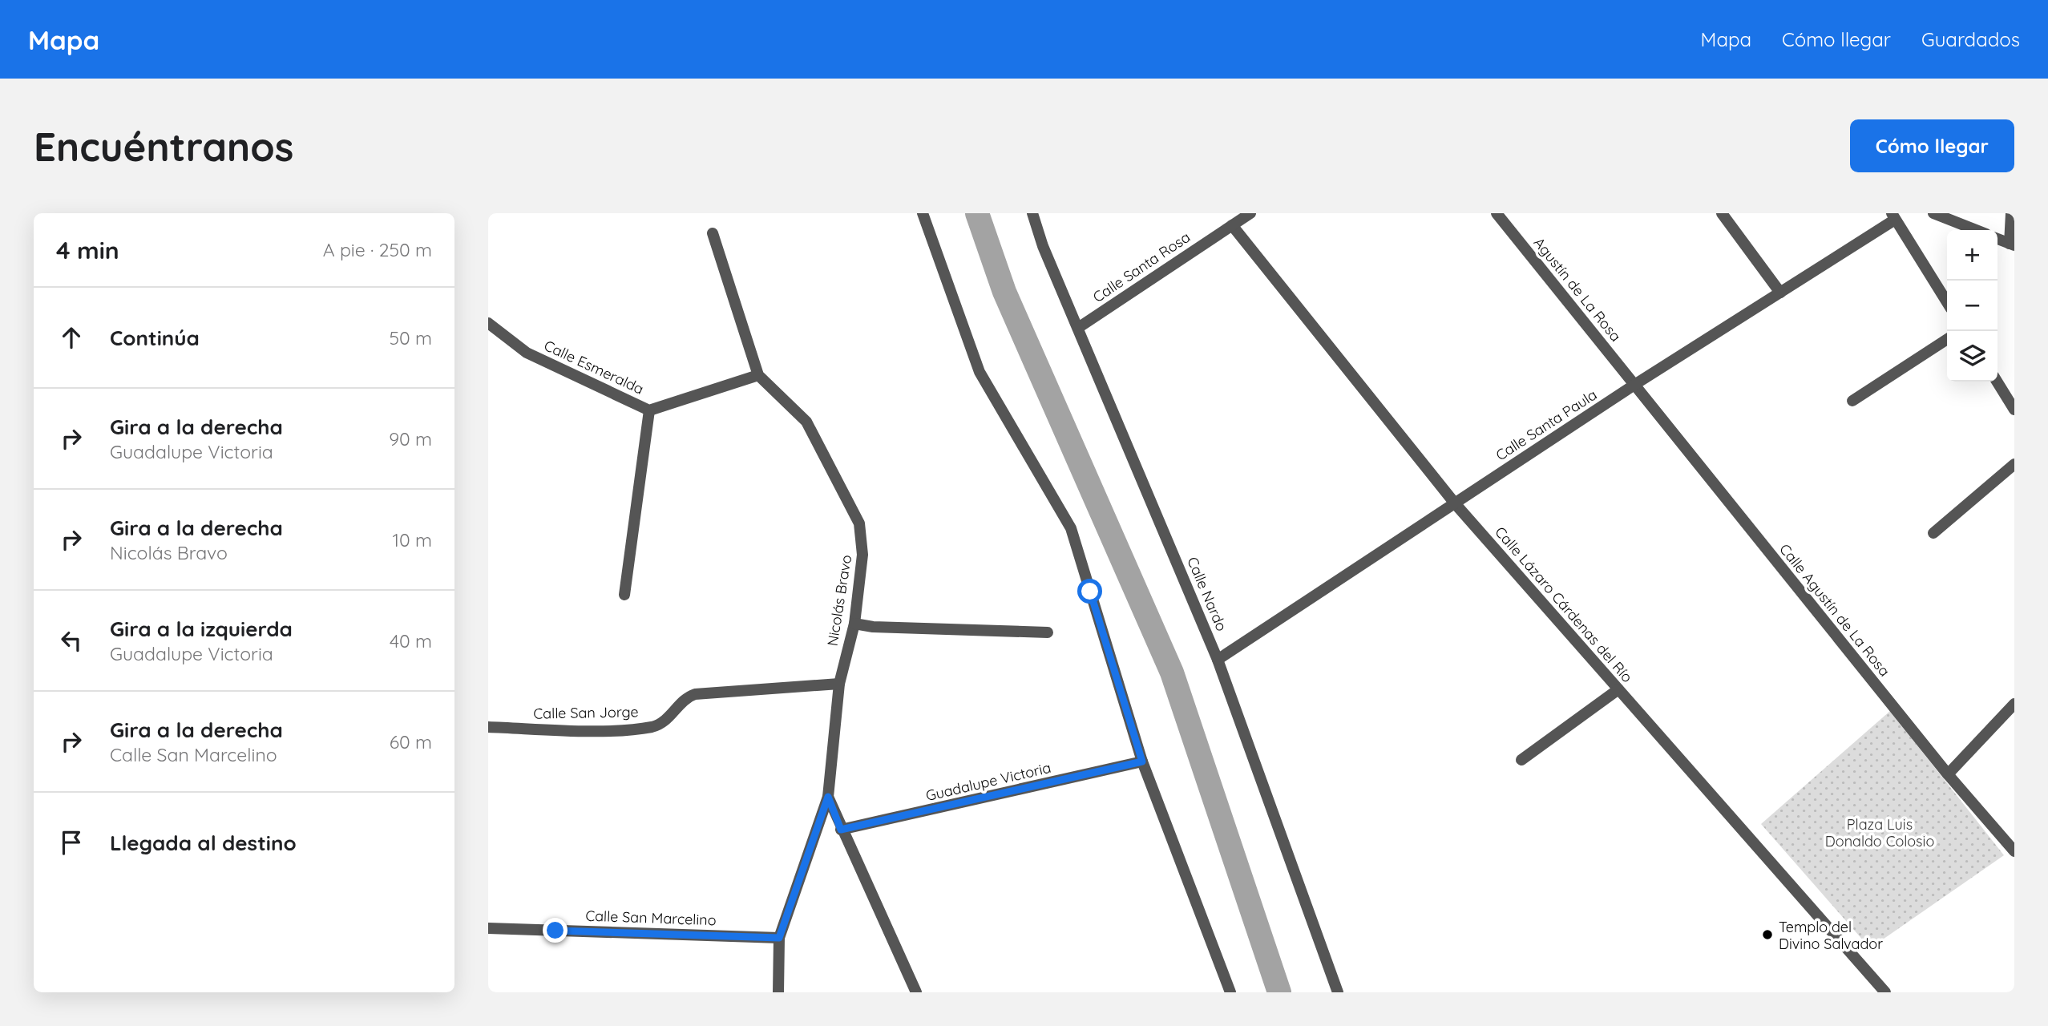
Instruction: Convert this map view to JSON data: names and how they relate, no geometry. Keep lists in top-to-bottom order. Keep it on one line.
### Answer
{"streets":{"street":["Calle Santa Rosa","Agustín de La Rosa","Calle Esmeralda","Calle Santa Paula","Calle Nardo","Nicolás Bravo","Calle Lázaro Cárdenas del Río","Calle Agustín de La Rosa","Calle San Jorge","Guadalupe Victoria","Calle San Marcelino"]},"crossings":[["Calle Santa Rosa","Calle Nardo"],["Calle Santa Rosa","Calle Lázaro Cárdenas del Río"],["Agustín de La Rosa","Calle Santa Paula"],["Agustín de La Rosa","Calle Agustín de La Rosa"],["Calle Esmeralda","Nicolás Bravo"],["Calle Santa Paula","Calle Nardo"],["Calle Santa Paula","Calle Lázaro Cárdenas del Río"],["Calle Santa Paula","Calle Agustín de La Rosa"],["Nicolás Bravo","Calle San Jorge"],["Nicolás Bravo","Guadalupe Victoria"]],"parks":["Plaza Luis Donaldo Colosio"],"places":["Templo del Divino Salvador"],"page":{"header":"Mapa","nav":["Mapa","Cómo llegar","Guardados"],"buttons":"Cómo llegar","title":"Encuéntranos","heading":["4 min","A pie · 250 m"],"map_buttons":["+","−"],"list":[["Continúa","50 m"],["Gira a la derecha","Guadalupe Victoria","90 m"],["Gira a la derecha","Nicolás Bravo","10 m"],["Gira a la izquierda","Guadalupe Victoria","40 m"],["Gira a la derecha","Calle San Marcelino","60 m"],"Llegada al destino"]}}
